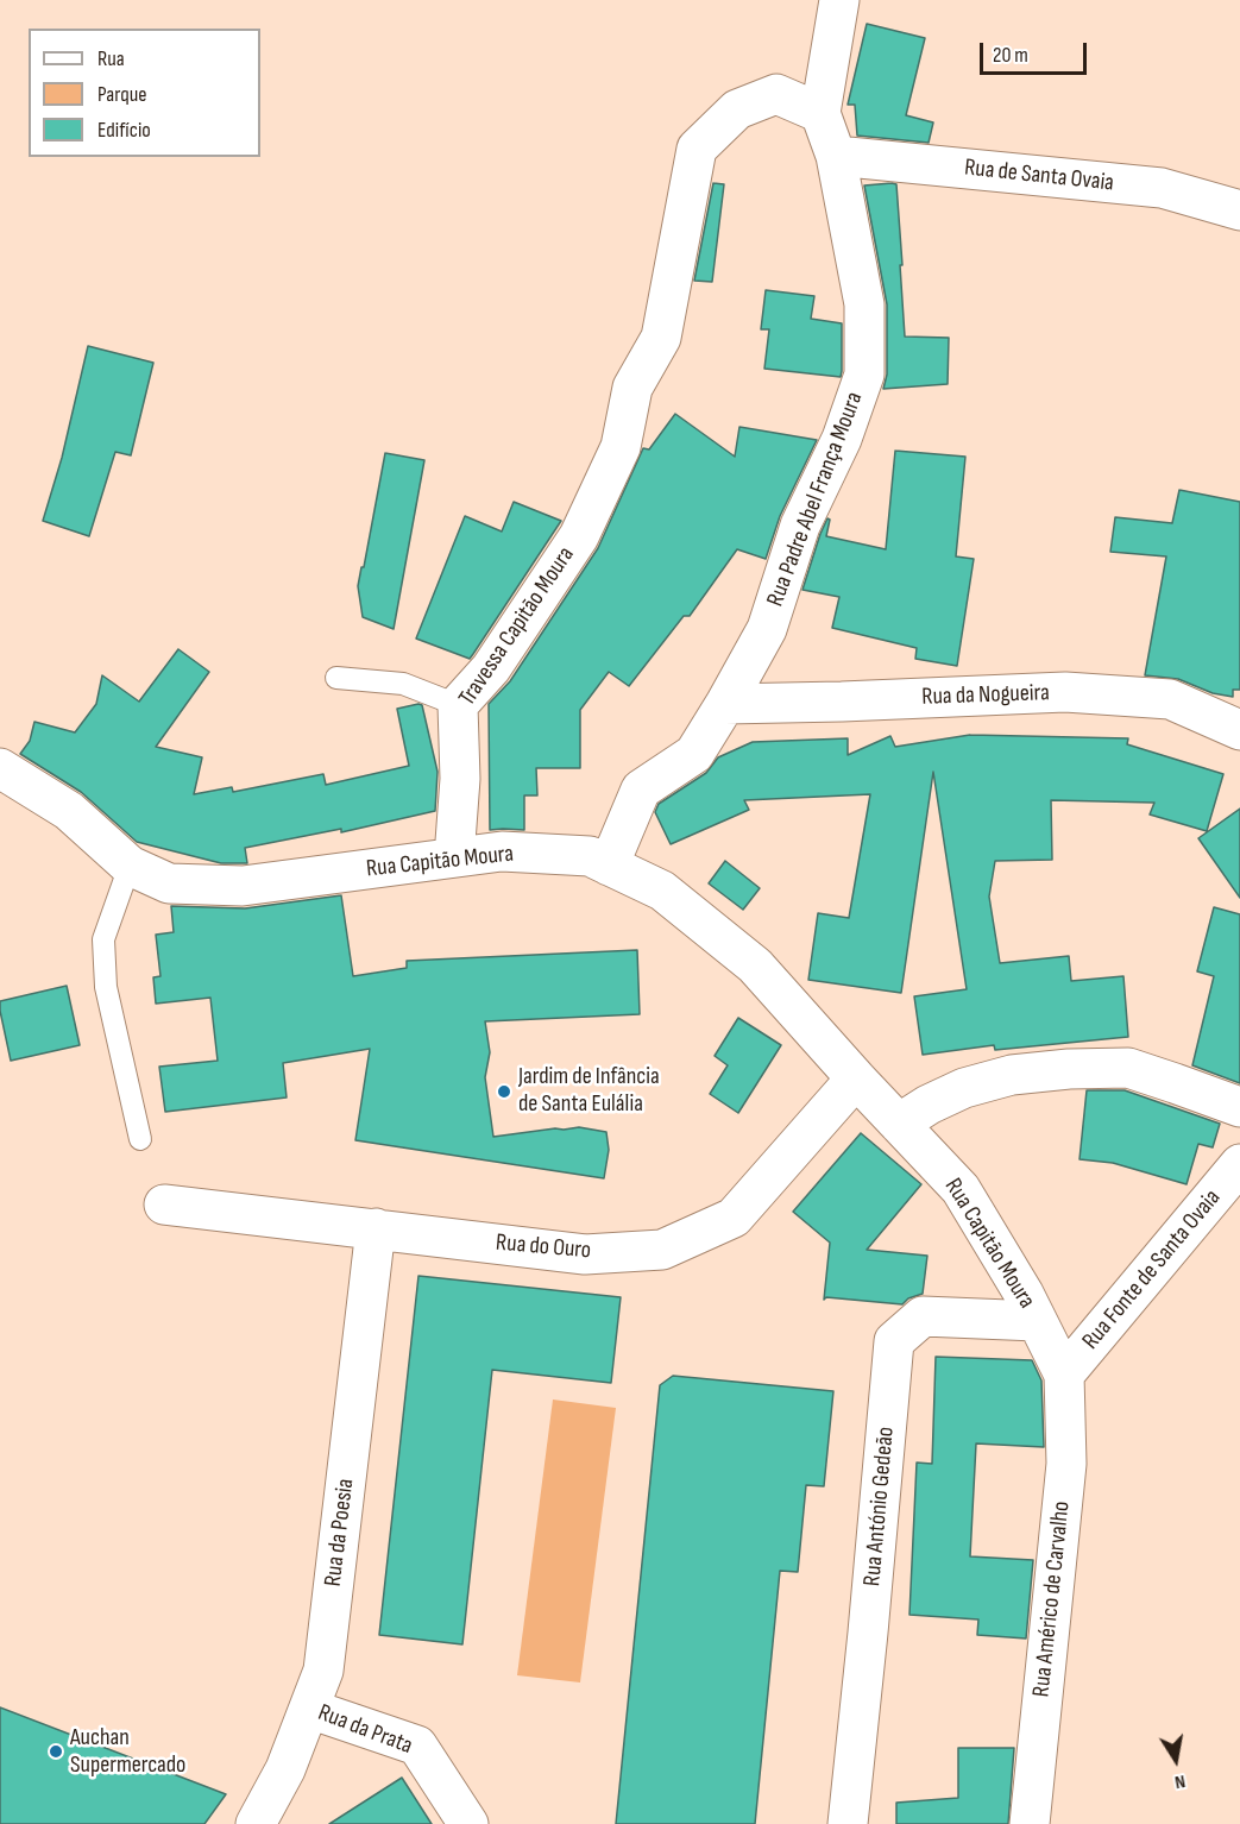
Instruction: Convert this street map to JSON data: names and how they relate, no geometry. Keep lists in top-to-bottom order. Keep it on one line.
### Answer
{"streets":{"street":["Rua de Santa Ovaia","Rua Padre Abel França Moura","Travessa Capitão Moura","Rua da Nogueira","Rua Capitão Moura","Rua do Ouro","Rua Fonte de Santa Ovaia","Rua António Gedeão","Rua da Poesia","Rua Américo de Carvalho","Rua da Prata"]},"crossings":[["Rua de Santa Ovaia","Rua Padre Abel França Moura"],["Rua Padre Abel França Moura","Travessa Capitão Moura"],["Rua Padre Abel França Moura","Rua da Nogueira"],["Rua Padre Abel França Moura","Rua Capitão Moura"],["Travessa Capitão Moura","Rua Capitão Moura"],["Rua Capitão Moura","Rua do Ouro"],["Rua Capitão Moura","Rua Fonte de Santa Ovaia"],["Rua Capitão Moura","Rua António Gedeão"],["Rua Capitão Moura","Rua Américo de Carvalho"],["Rua do Ouro","Rua da Poesia"],["Rua Fonte de Santa Ovaia","Rua Américo de Carvalho"],["Rua da Poesia","Rua da Prata"]],"places":["Jardim de Infância de Santa Eulália","Auchan Supermercado"],"legend":["Rua","Parque","Edifício"],"scale_bar":"20 m","north":"bottom"}
